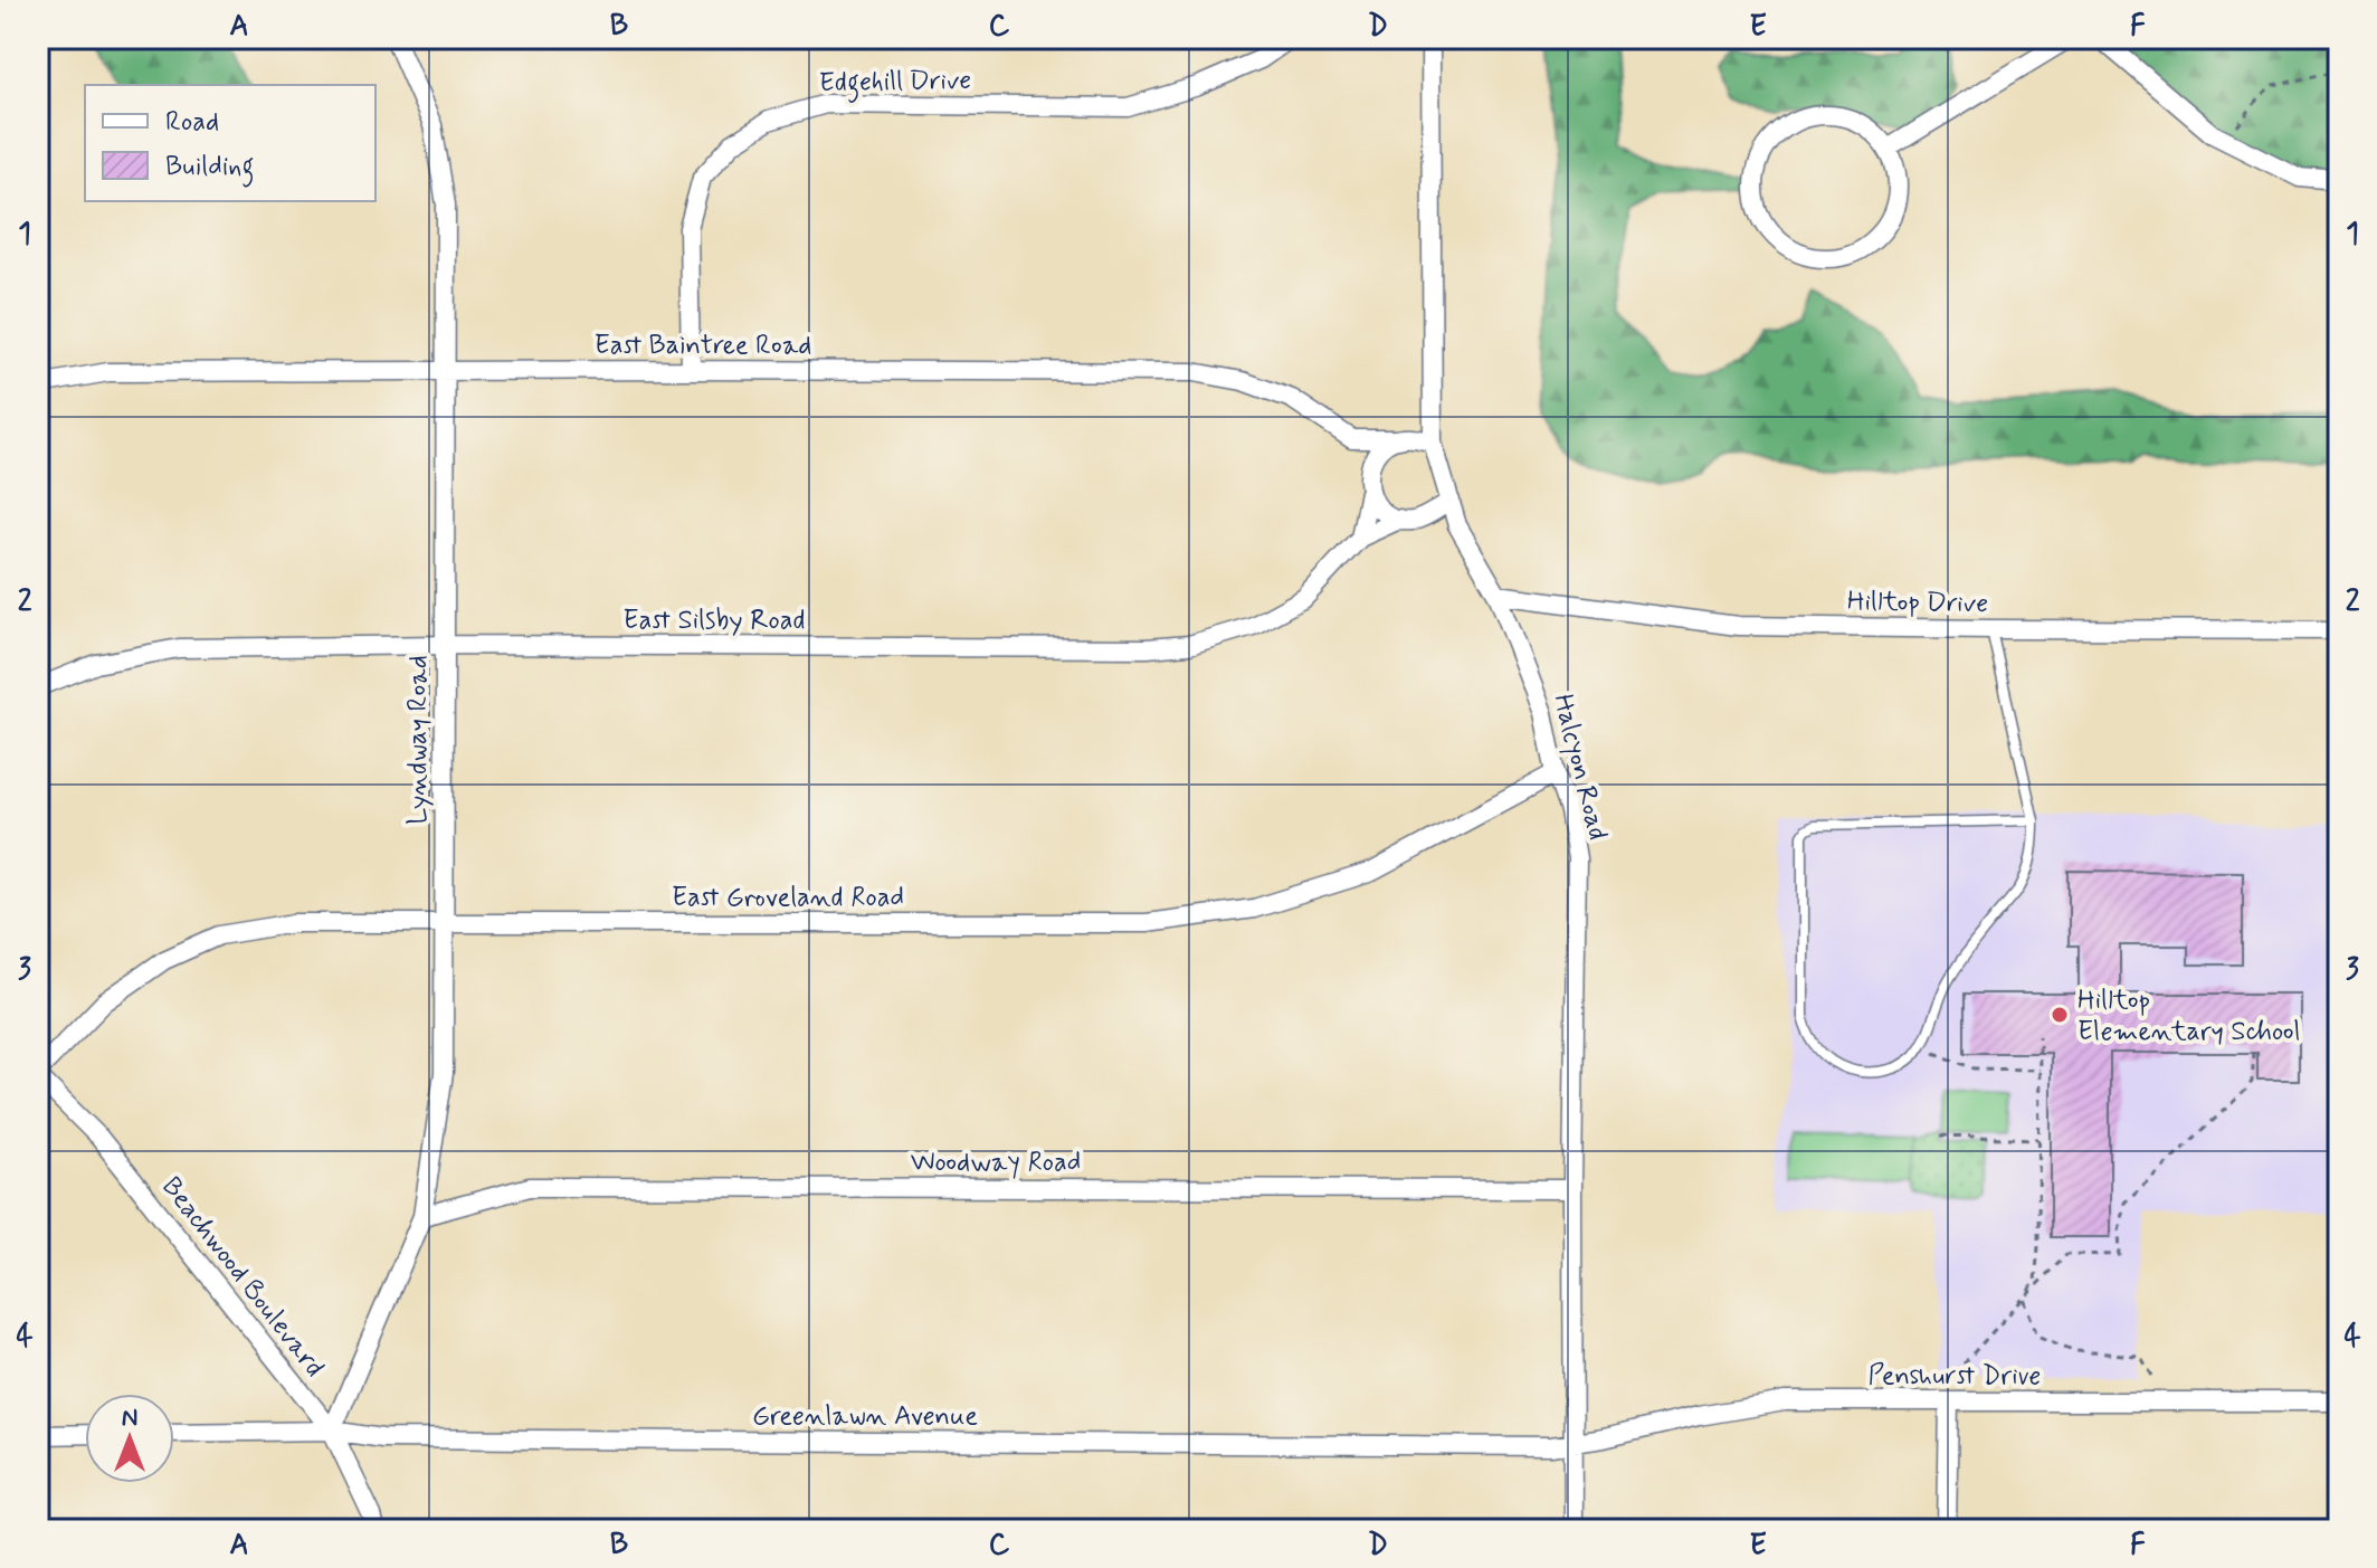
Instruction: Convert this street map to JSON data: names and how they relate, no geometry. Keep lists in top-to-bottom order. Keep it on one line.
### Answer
{"streets":{"street":["Edgehill Drive","East Baintree Road","Hilltop Drive","East Silsby Road","Lyndway Road","Halcyon Road","East Groveland Road","Woodway Road","Beachwood Boulevard","Penshurst Drive","Greenlawn Avenue"]},"crossings":[["Edgehill Drive","East Baintree Road"],["East Baintree Road","Lyndway Road"],["Hilltop Drive","Halcyon Road"],["East Silsby Road","Lyndway Road"],["East Silsby Road","Halcyon Road"],["Lyndway Road","East Groveland Road"],["Lyndway Road","Woodway Road"],["Lyndway Road","Beachwood Boulevard"],["Lyndway Road","Greenlawn Avenue"],["Halcyon Road","East Groveland Road"],["Halcyon Road","Woodway Road"],["Halcyon Road","Penshurst Drive"],["Halcyon Road","Greenlawn Avenue"],["East Groveland Road","Beachwood Boulevard"],["Beachwood Boulevard","Greenlawn Avenue"],["Penshurst Drive","Greenlawn Avenue"]],"places":["Hilltop Elementary School"],"legend":["Road","Building"],"north":"top","grid":{"columns":["A","B","C","D","E","F"],"rows":["1","2","3","4"]}}
